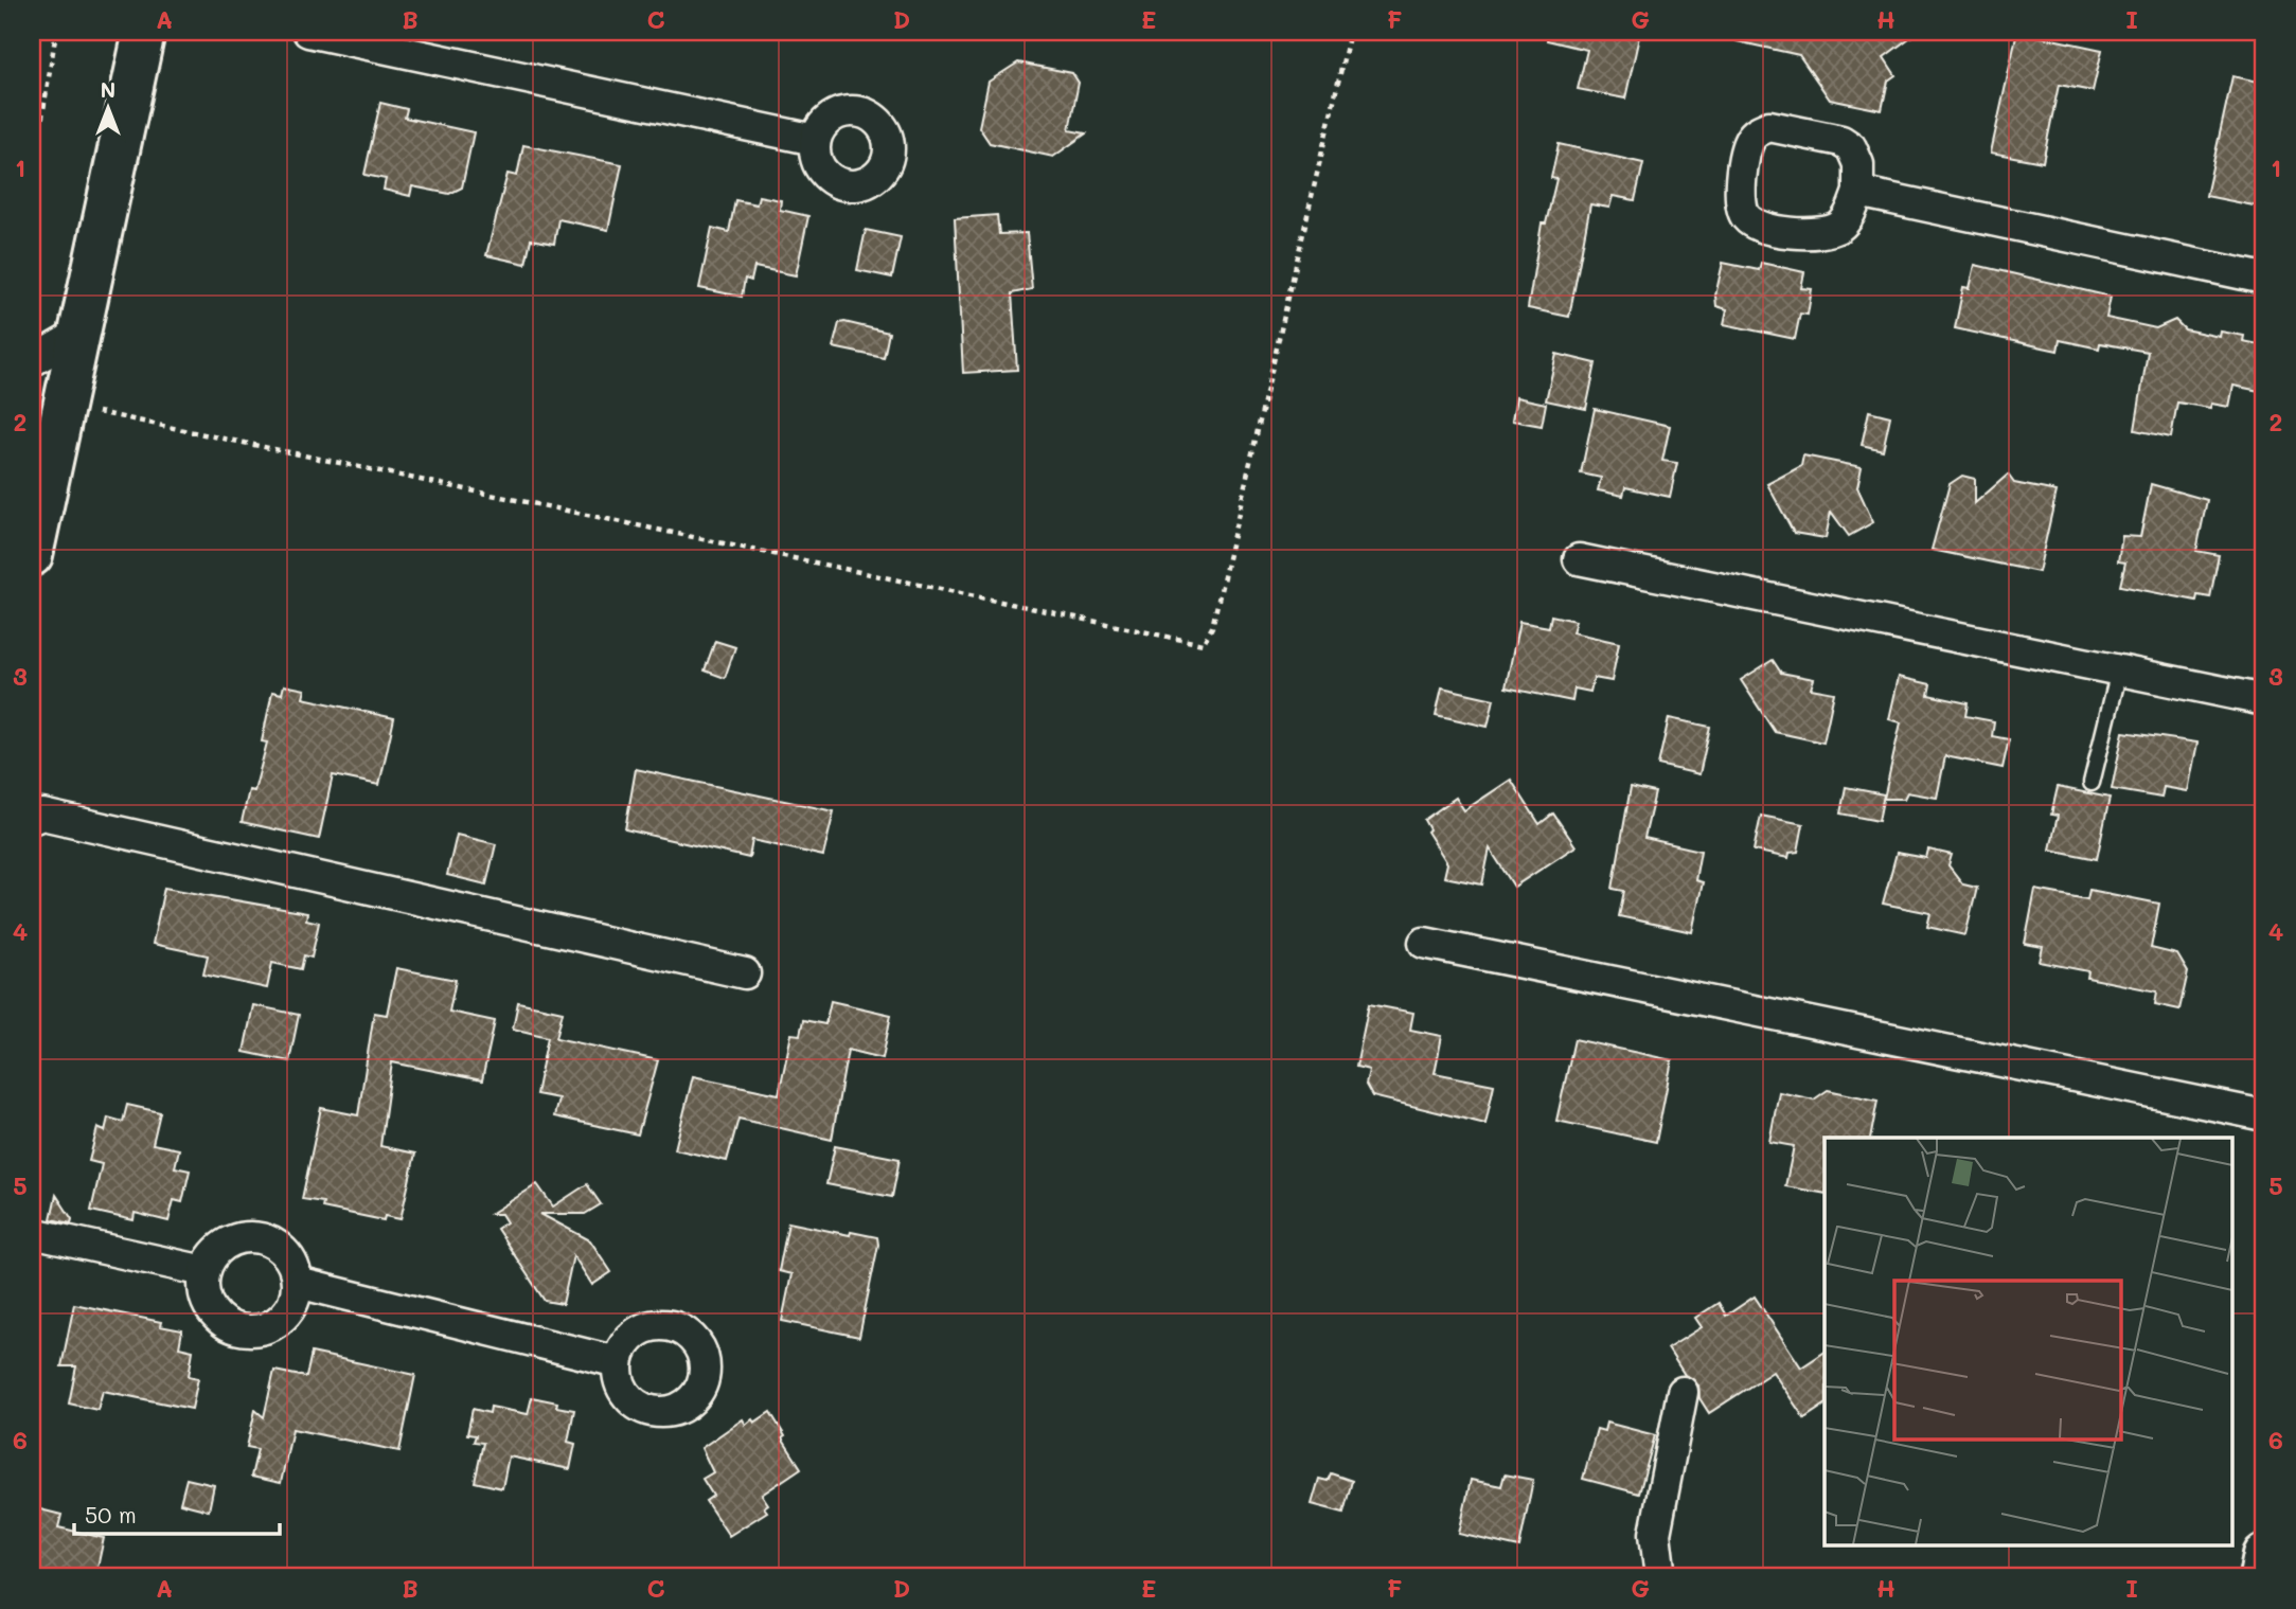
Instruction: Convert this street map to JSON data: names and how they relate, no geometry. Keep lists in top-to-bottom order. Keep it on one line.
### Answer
{"scale_bar":"50 m","north":"top","grid":{"columns":["A","B","C","D","E","F","G","H","I"],"rows":["1","2","3","4","5","6"]}}
